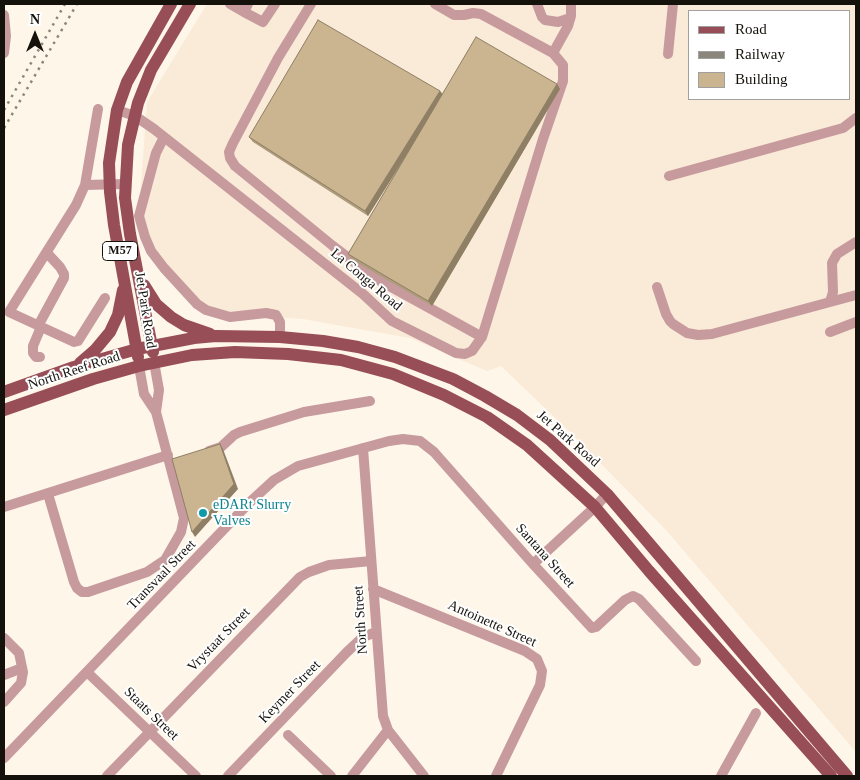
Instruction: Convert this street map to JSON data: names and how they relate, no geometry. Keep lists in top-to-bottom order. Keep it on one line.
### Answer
{"streets":{"main road":["M57","Jet Park Road","North Reef Road"],"street":["La Conga Road","Santana Street","Transvaal Street","North Street","Antoinette Street","Vrystaat Street","Keymer Street","Staats Street"]},"crossings":[["La Conga Road","Jet Park Road"],["Jet Park Road","North Reef Road"],["Santana Street","Transvaal Street"],["Santana Street","North Street"],["Transvaal Street","North Street"],["Transvaal Street","Staats Street"],["North Street","Antoinette Street"],["North Street","Vrystaat Street"],["North Street","Keymer Street"],["Vrystaat Street","Staats Street"]],"places":["eDARt Slurry Valves"],"legend":["Road","Railway","Building"],"north":"top"}
